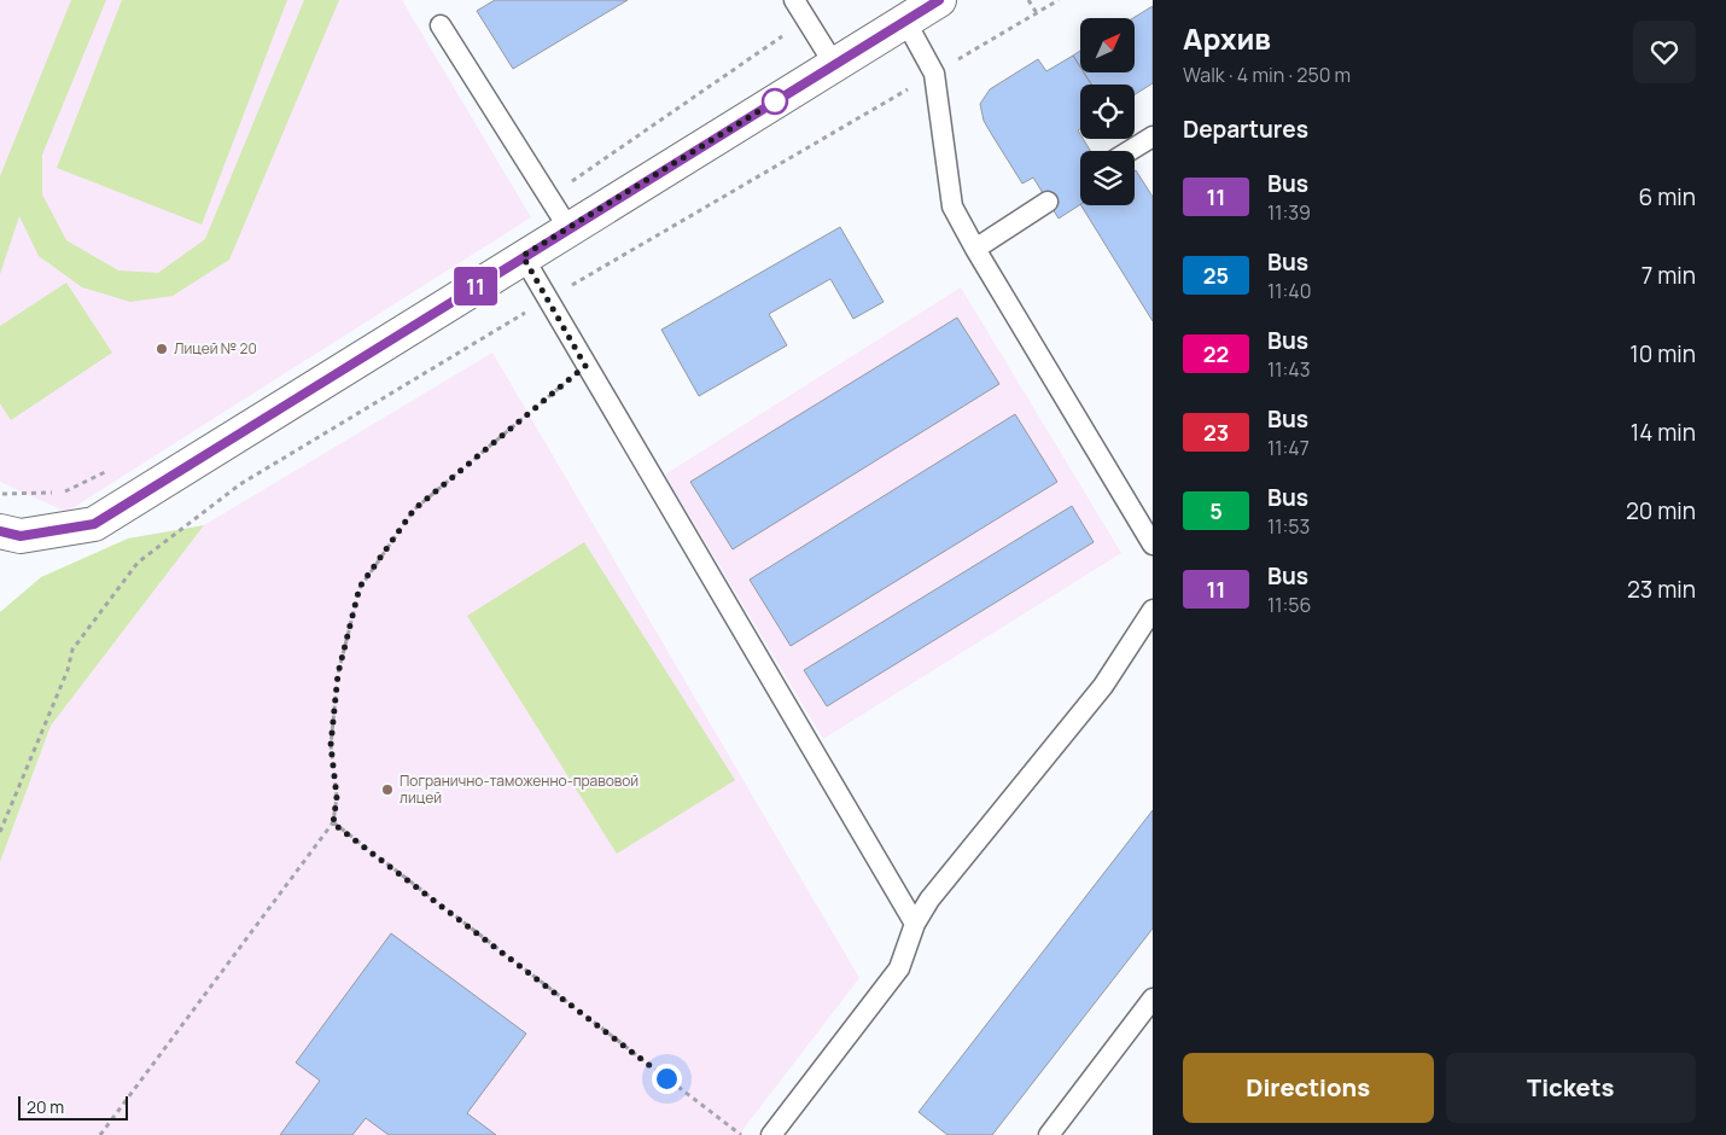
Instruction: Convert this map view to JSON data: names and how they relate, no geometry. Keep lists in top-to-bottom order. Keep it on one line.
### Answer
{"places":["Лицей № 20","Погранично-таможенно-правовой лицей"],"lines":["bus line 11"],"scale_bar":"20 m","north":"top right","page":{"on_map":"11","heading":[["Архив","Walk · 4 min · 250 m"],"Departures"],"list":[{"mark":"11","name":"Bus","note":"11:39","value":"6 min"},{"mark":"25","name":"Bus","note":"11:40","value":"7 min"},{"mark":"22","name":"Bus","note":"11:43","value":"10 min"},{"mark":"23","name":"Bus","note":"11:47","value":"14 min"},{"mark":"5","name":"Bus","note":"11:53","value":"20 min"},{"mark":"11","name":"Bus","note":"11:56","value":"23 min"}],"buttons":["Directions","Tickets"],"scale":"20 m"}}
